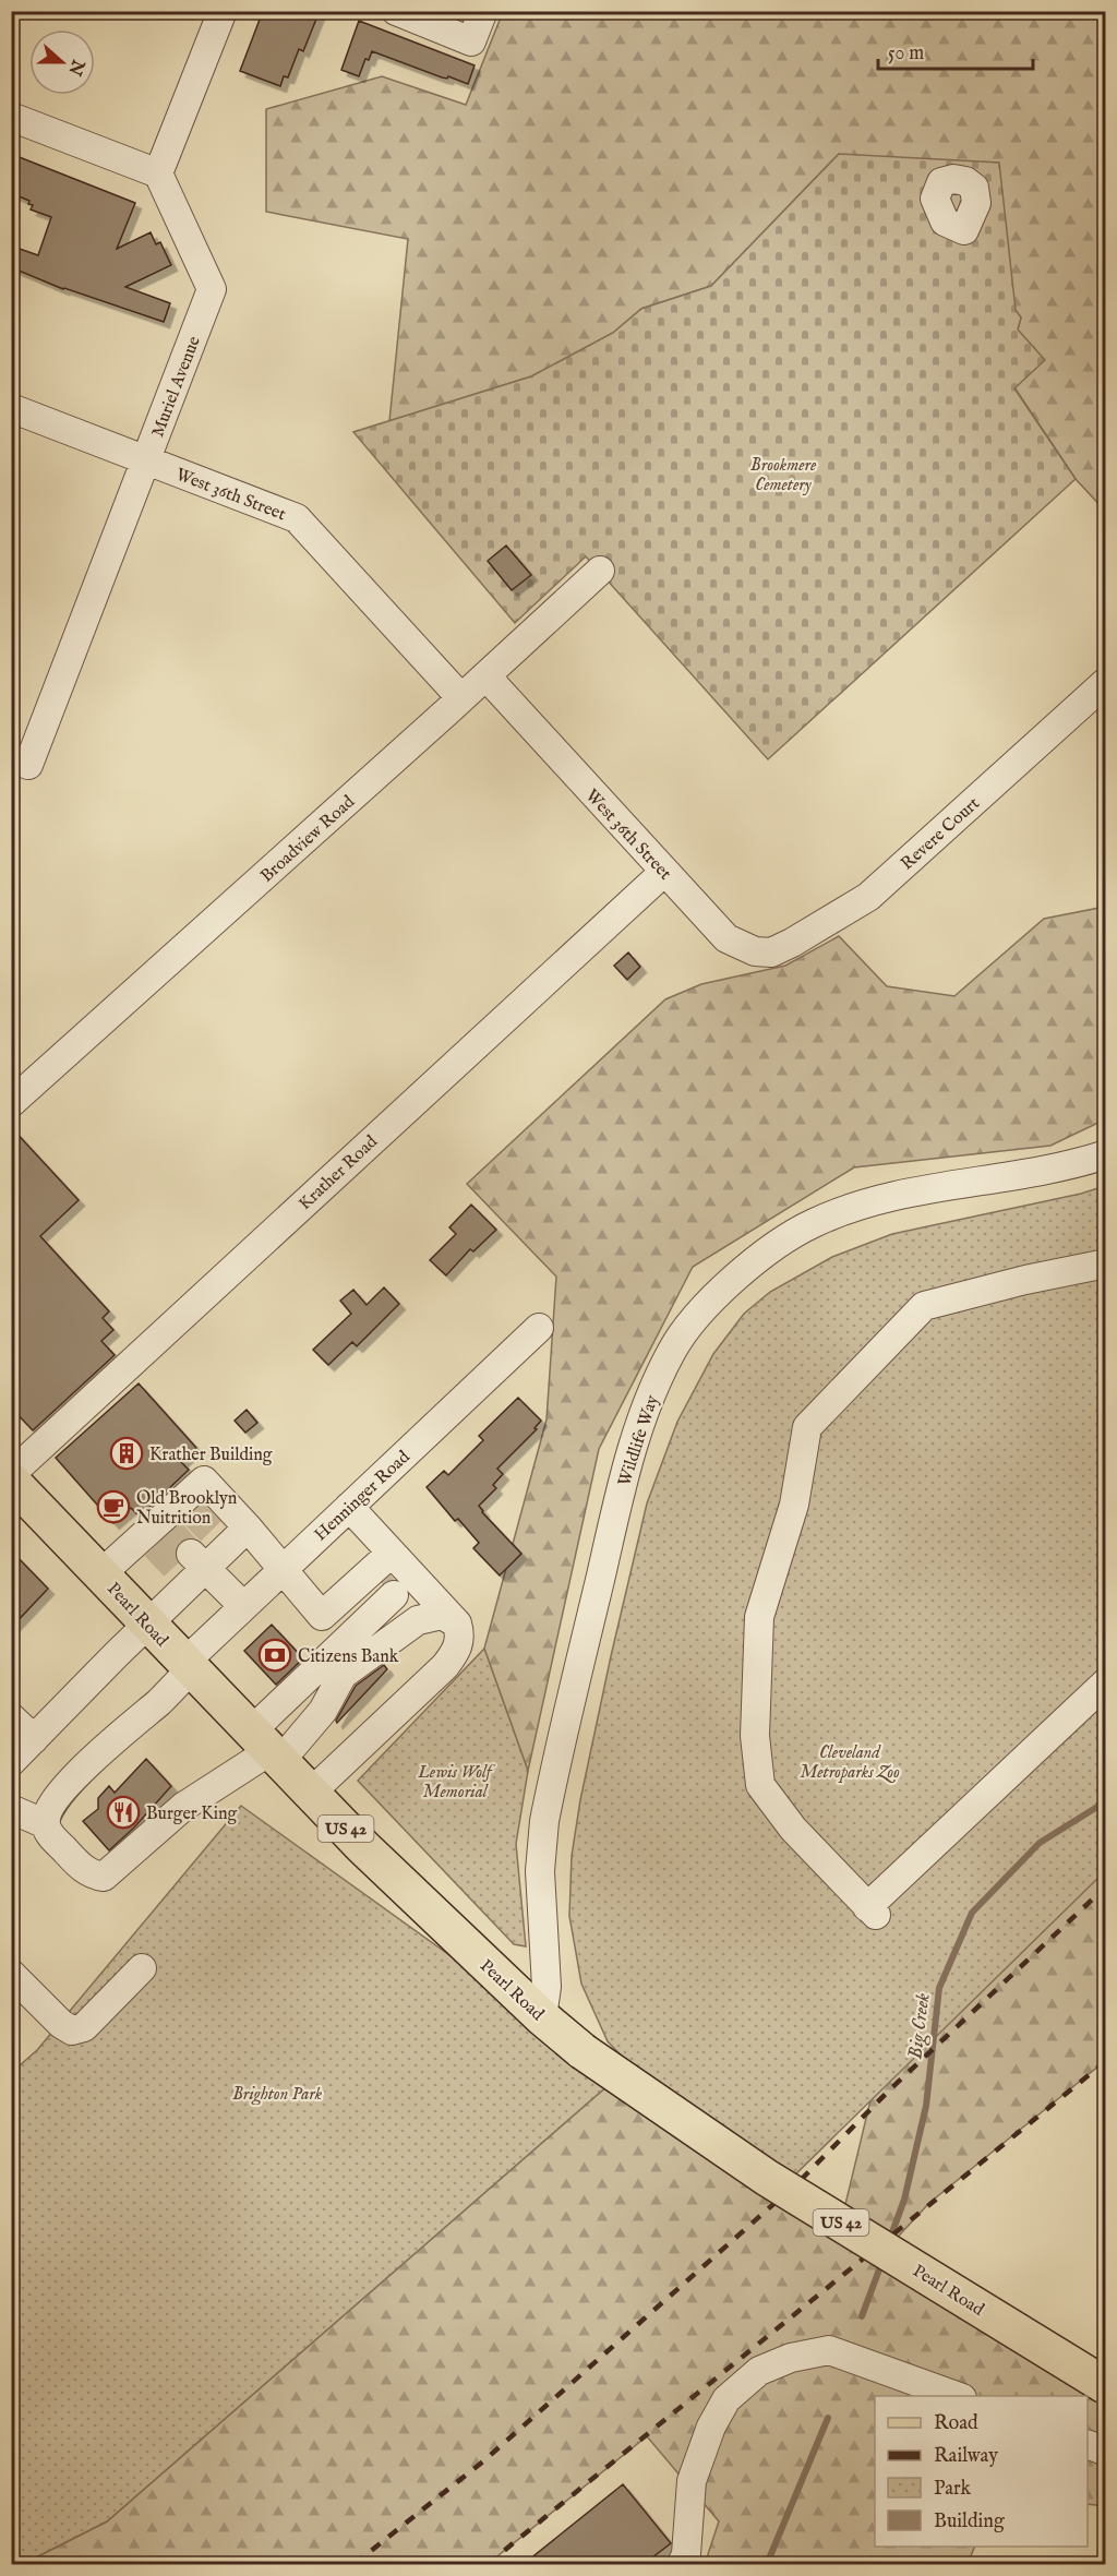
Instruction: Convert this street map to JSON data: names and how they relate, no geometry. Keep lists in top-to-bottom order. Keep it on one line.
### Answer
{"streets":{"main road":["Pearl Road","US 42"],"street":["Muriel Avenue","West 36th Street","Revere Court","Broadview Road","Krather Road","Wildlife Way","Henninger Road"]},"crossings":[["Muriel Avenue","West 36th Street"],["West 36th Street","Revere Court"],["West 36th Street","Broadview Road"],["West 36th Street","Krather Road"],["Wildlife Way","Pearl Road"],["Henninger Road","Pearl Road"]],"water":["Big Creek"],"parks":["Brookmere Cemetery","Cleveland Metroparks Zoo","Lewis Wolf Memorial","Brighton Park"],"places":{"building":["Krather Building"],"cafe":["Old Brooklyn Nuitrition"],"bank":["Citizens Bank"],"restaurant":["Burger King"]},"legend":["Road","Railway","Park","Building"],"scale_bar":"50 m","north":"right"}
